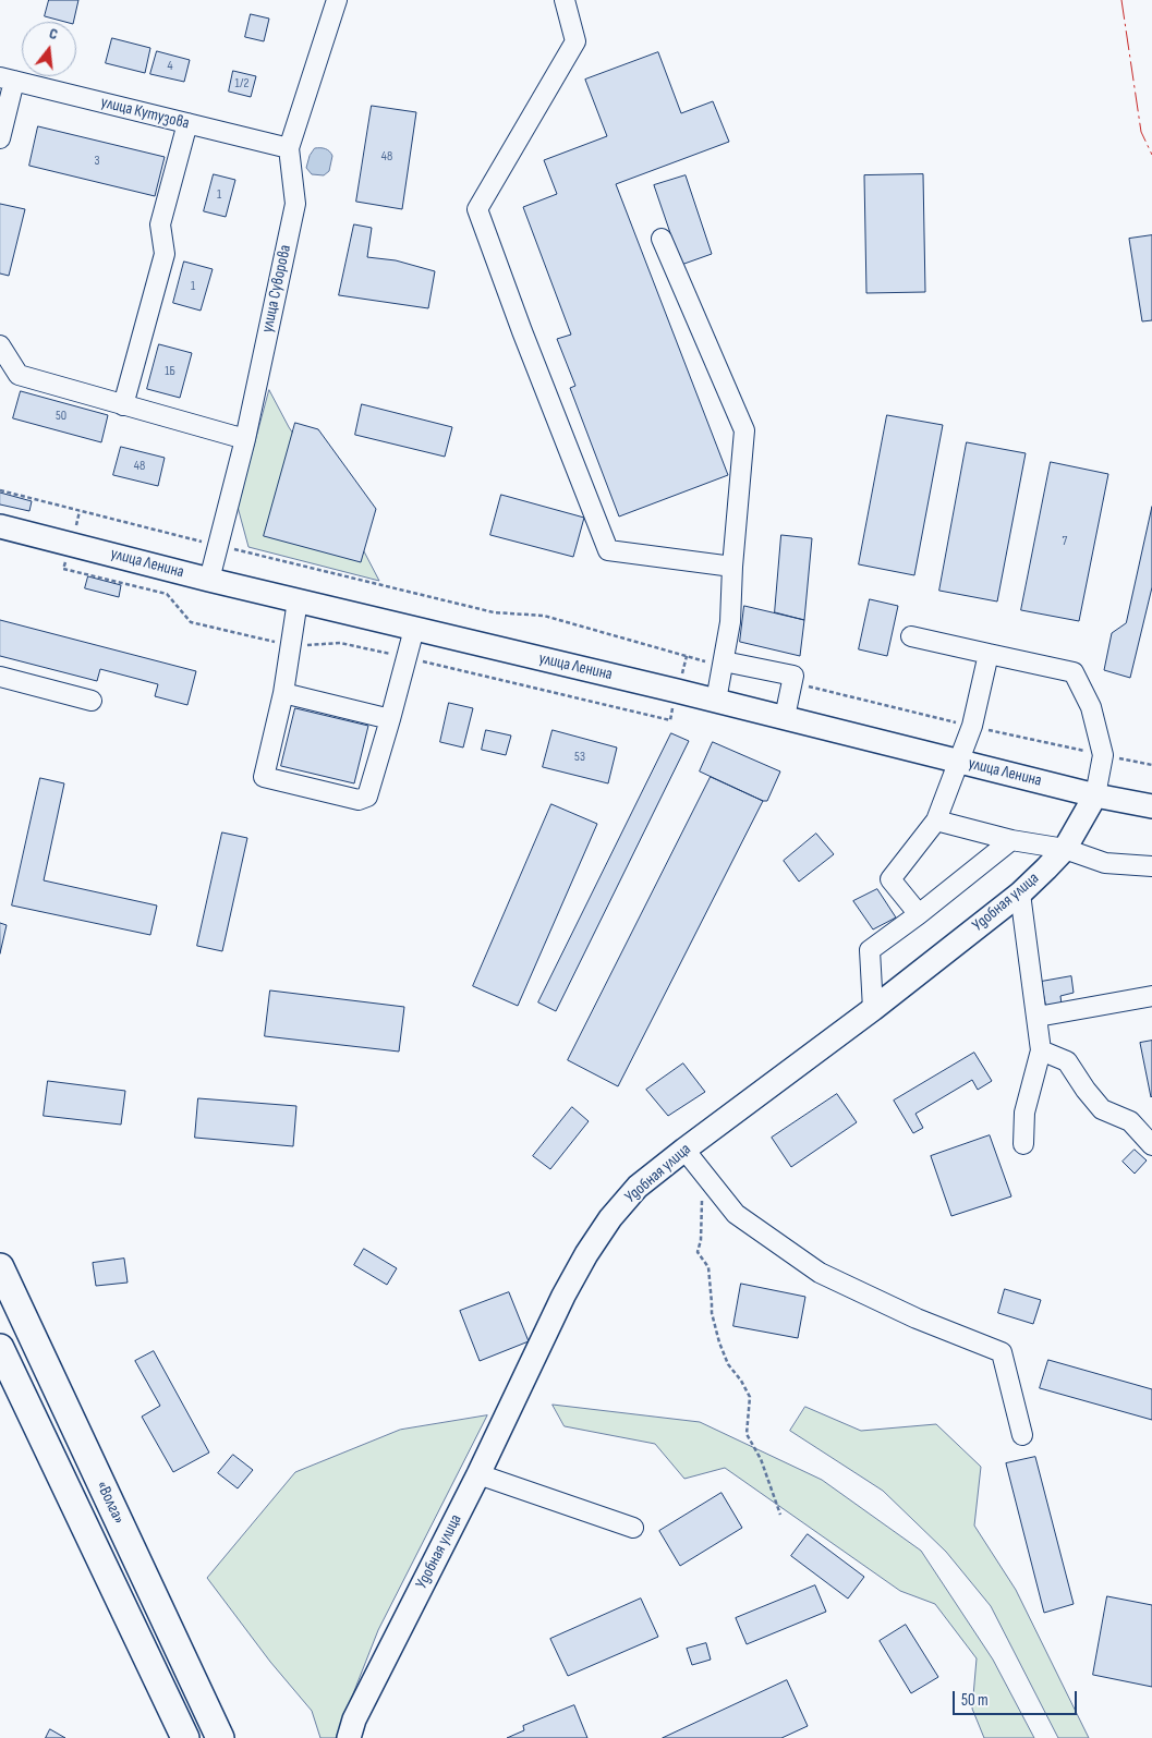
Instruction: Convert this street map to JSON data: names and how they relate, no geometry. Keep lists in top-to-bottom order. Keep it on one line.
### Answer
{"streets":{"highway":["«Волга»"],"main road":["улица Ленина","Удобная улица"],"street":["улица Кутузова","улица Суворова"]},"crossings":[["улица Кутузова","улица Суворова"],["улица Суворова","улица Ленина"],["улица Ленина","Удобная улица"]],"house_numbers":["4","1/2","48","3","1","1","1Б","50","48","7","53"],"scale_bar":"50 m","north":"top"}
